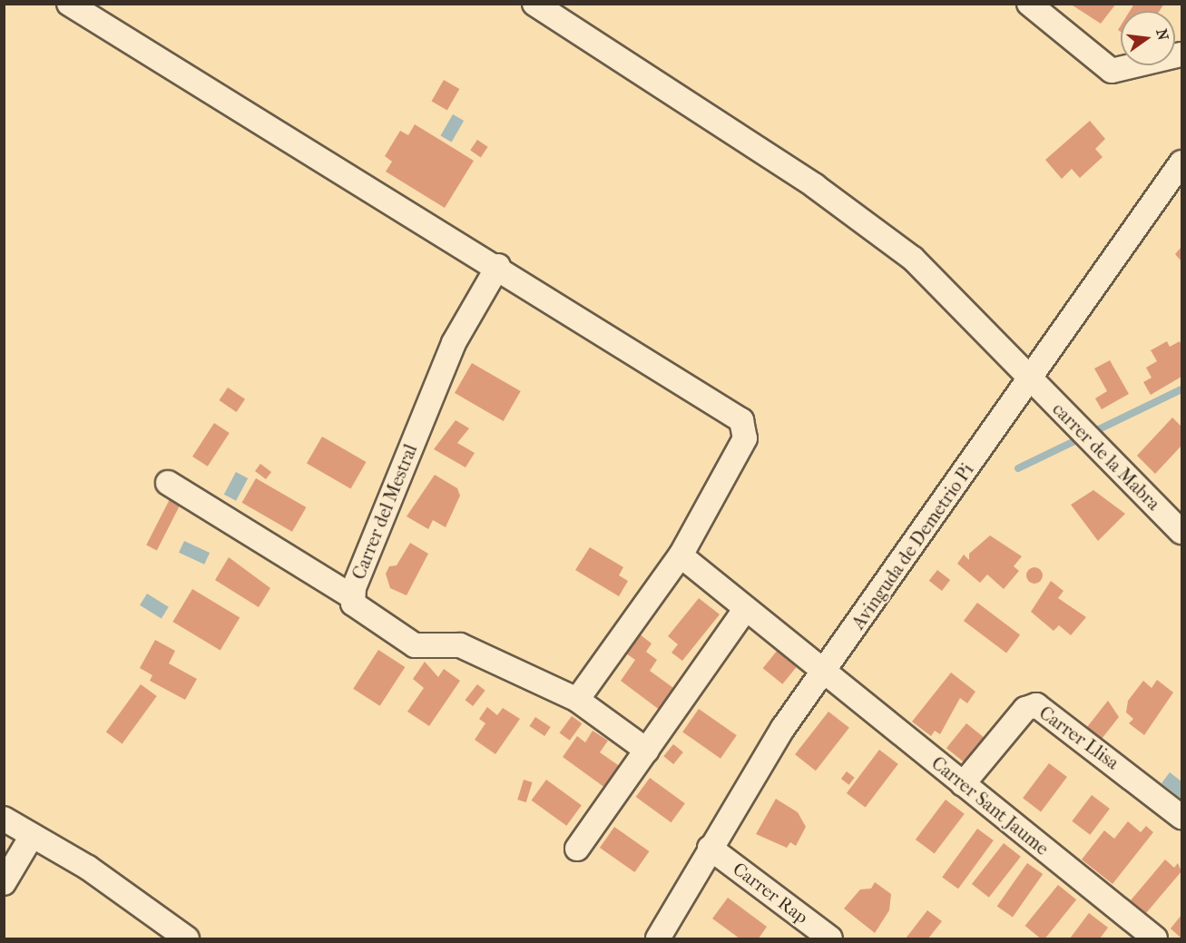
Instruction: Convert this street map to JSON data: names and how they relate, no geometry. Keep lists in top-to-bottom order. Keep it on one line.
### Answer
{"streets":{"street":["carrer de la Mabra","Carrer del Mestral","Avinguda de Demetrio Pi","Carrer Llisa","Carrer Sant Jaume","Carrer Rap"]},"crossings":[["carrer de la Mabra","Avinguda de Demetrio Pi"],["Avinguda de Demetrio Pi","Carrer Sant Jaume"],["Avinguda de Demetrio Pi","Carrer Rap"],["Carrer Llisa","Carrer Sant Jaume"]],"north":"right"}
